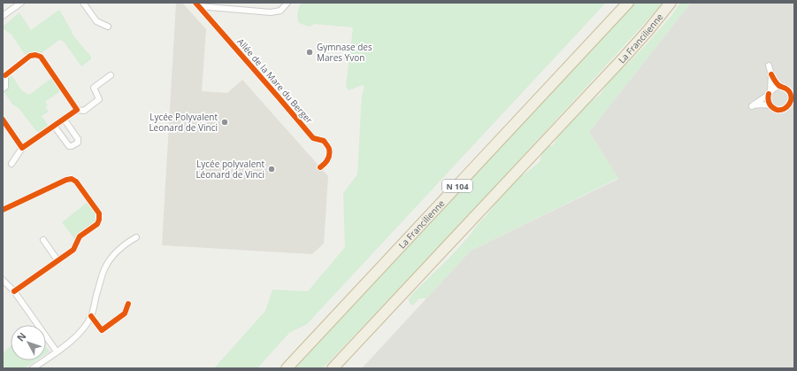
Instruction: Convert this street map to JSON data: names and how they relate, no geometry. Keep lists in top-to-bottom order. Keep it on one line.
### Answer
{"streets":{"highway":["La Francilienne","N 104"],"street":["Allée de la Mare du Berger"]},"places":["Gymnase des Mares Yvon","Lycée Polyvalent Leonard de Vinci","Lycée polyvalent Léonard de Vinci"],"north":"top left"}
